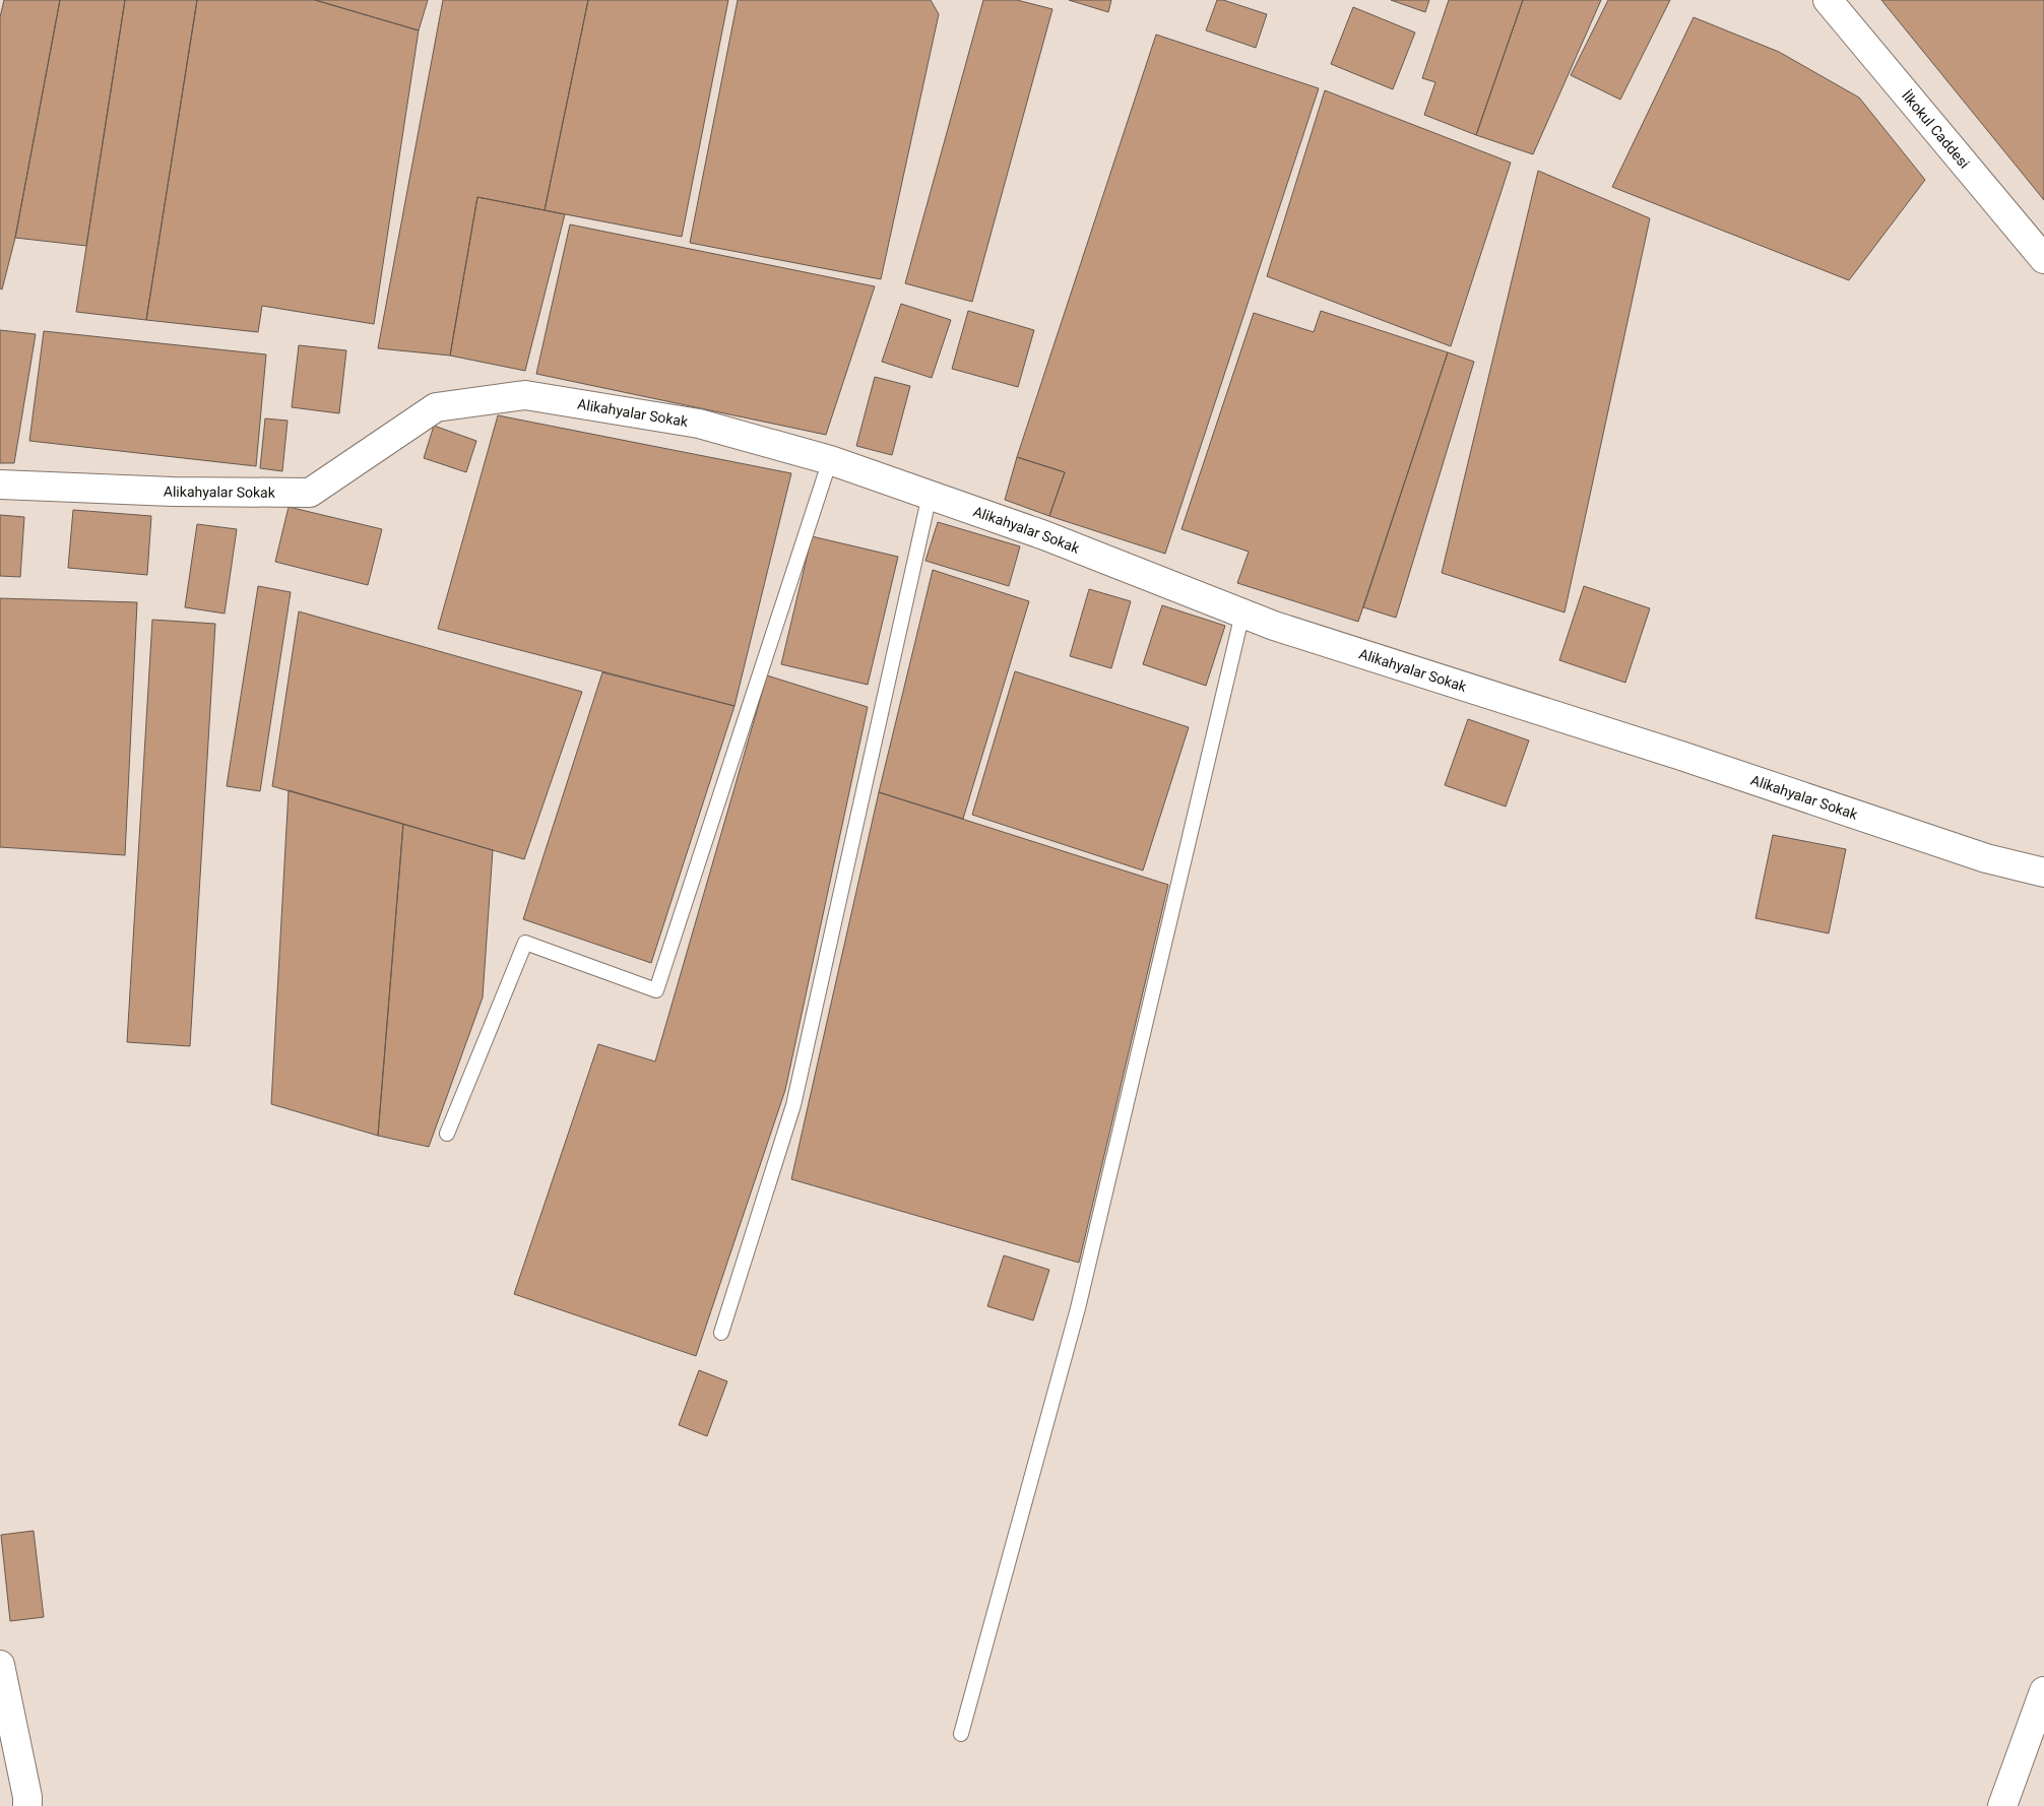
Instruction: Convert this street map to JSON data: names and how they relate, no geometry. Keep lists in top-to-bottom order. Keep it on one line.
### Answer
{"streets":{"street":["İlkokul Caddesi","Alikahyalar Sokak"]}}
